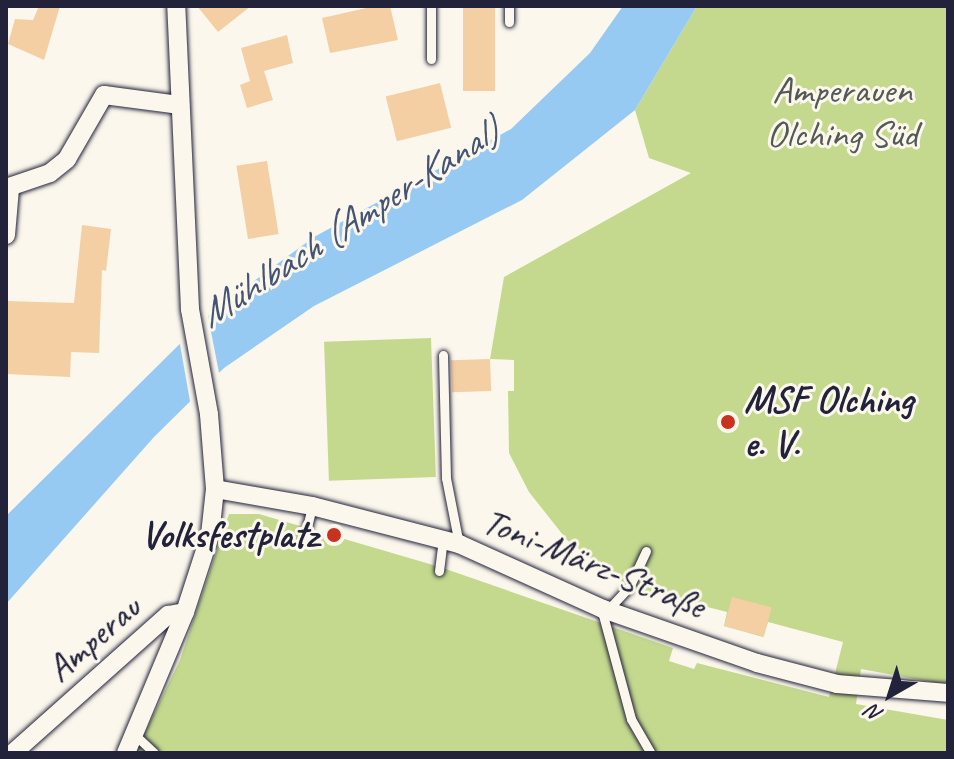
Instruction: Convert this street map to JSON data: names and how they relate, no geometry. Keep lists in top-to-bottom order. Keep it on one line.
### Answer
{"streets":{"street":["Toni-März-Straße","Amperau"]},"water":["Mühlbach (Amper-Kanal)"],"parks":["Amperauen Olching Süd"],"places":["MSF Olching e. V.","Volksfestplatz"],"north":"bottom left"}
